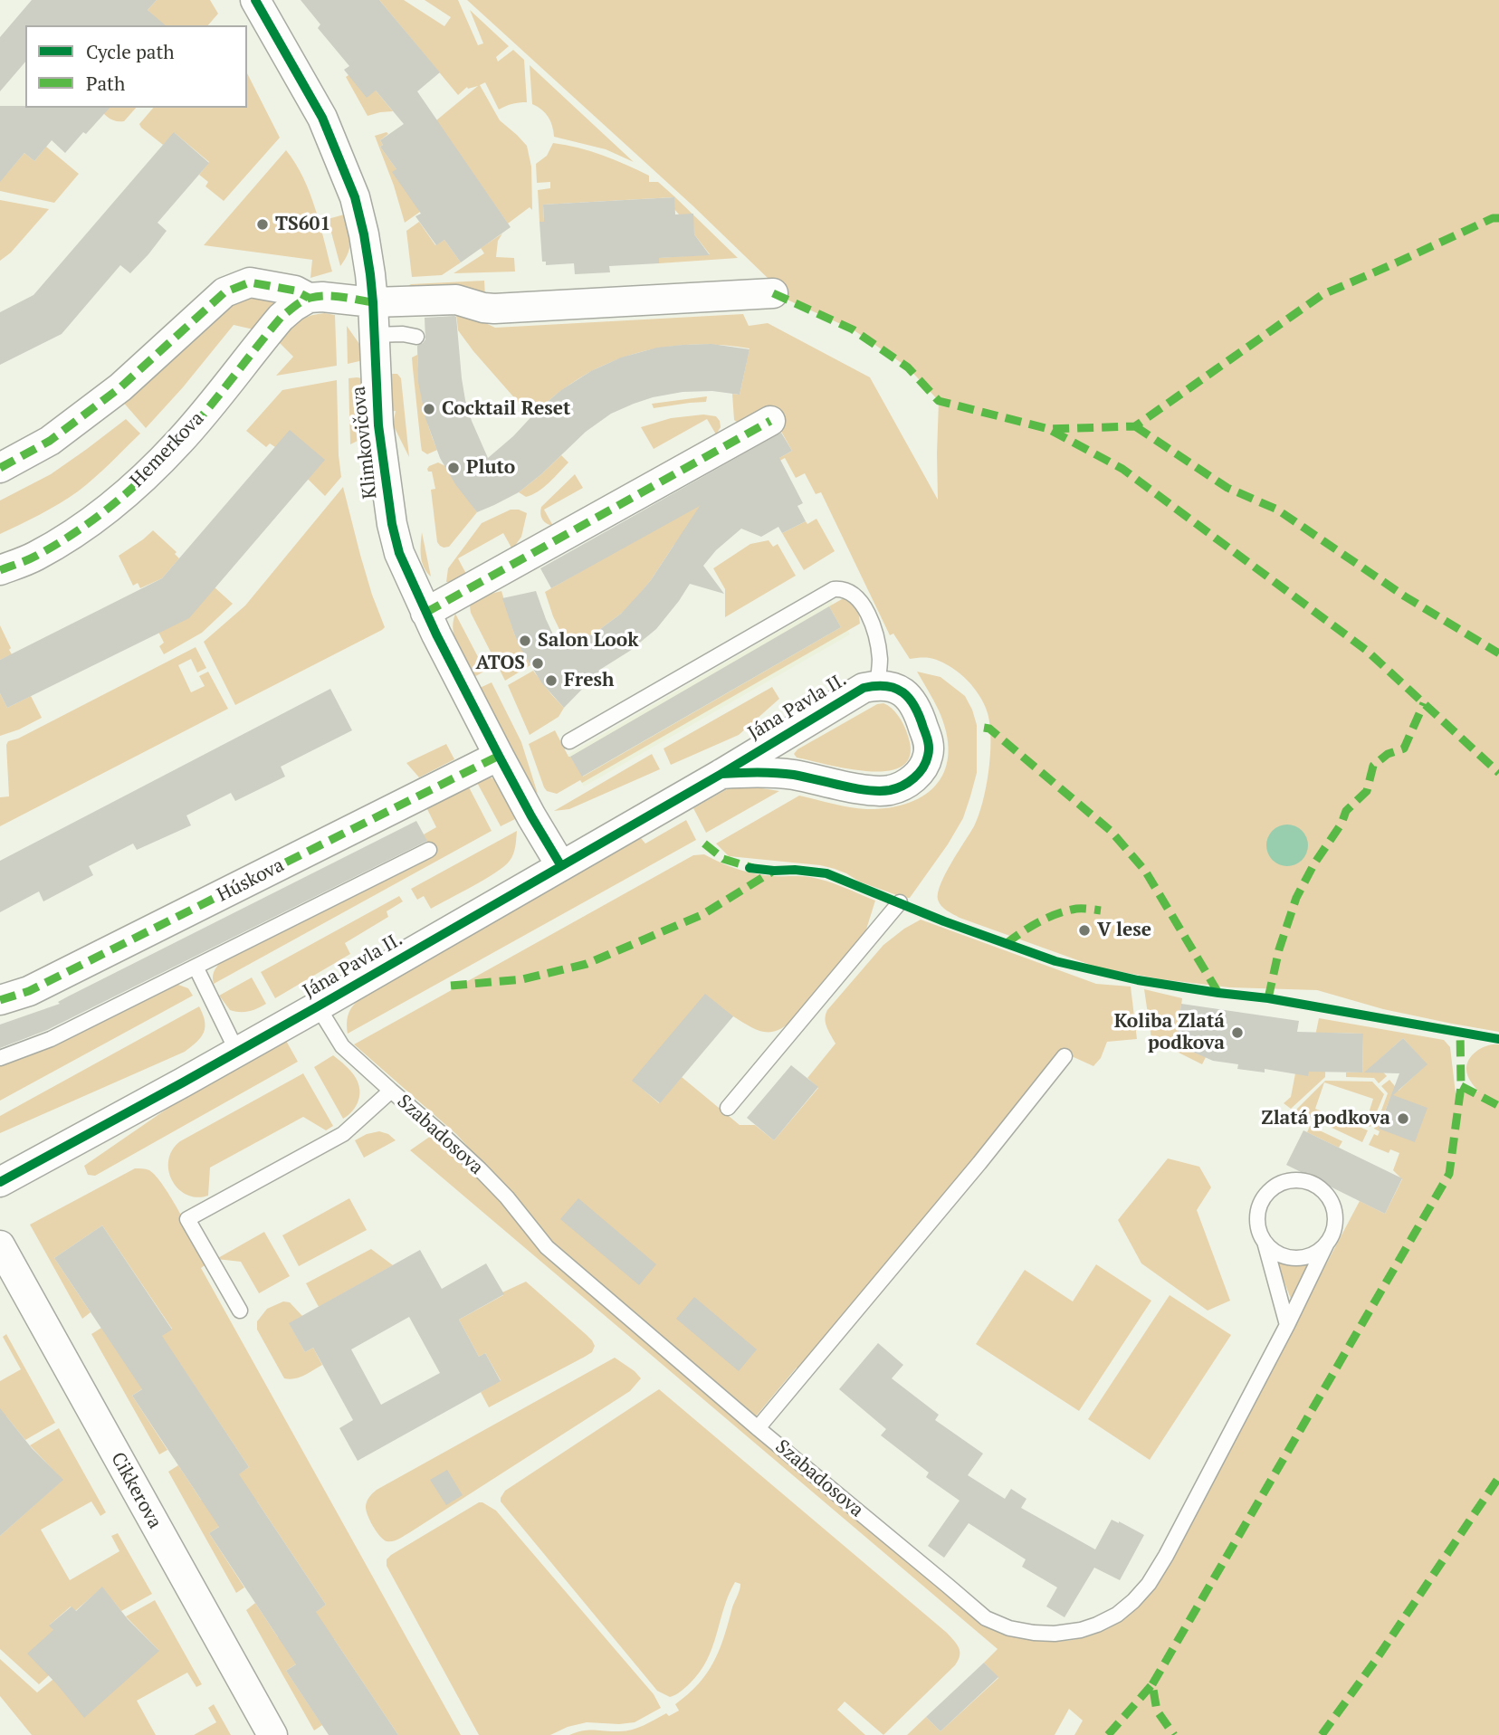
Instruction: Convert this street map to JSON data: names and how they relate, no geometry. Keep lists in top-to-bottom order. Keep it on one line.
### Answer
{"streets":{"street":["Klimkovičova","Hemerkova","Jána Pavla II.","Húskova","Cikkerova"],"lane":["Szabadosova"]},"crossings":[["Klimkovičova","Jána Pavla II."],["Klimkovičova","Húskova"],["Jána Pavla II.","Szabadosova"]],"places":["TS601","Cocktail Reset","Pluto","Salon Look","ATOS","Fresh","V lese","Koliba Zlatá podkova","Zlatá podkova"],"legend":["Cycle path","Path"]}
